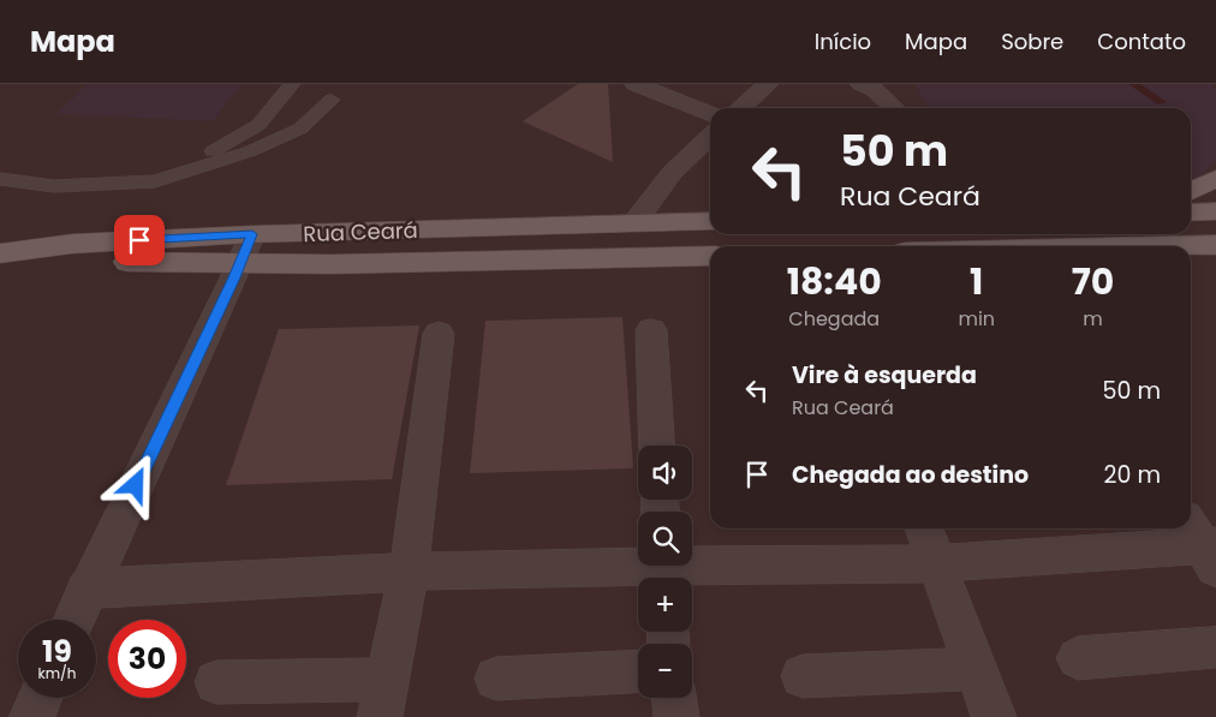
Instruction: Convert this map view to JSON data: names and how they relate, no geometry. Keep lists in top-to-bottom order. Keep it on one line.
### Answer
{"streets":{"main road":["Rua Ceará"]},"page":{"header":"Mapa","nav":["Início","Mapa","Sobre","Contato"],"turn":["50 m","Rua Ceará"],"eta":["18:40","Chegada","1","min","70","m"],"list":[{"name":"Vire à esquerda","note":"Rua Ceará","value":"50 m"},{"name":"Chegada ao destino","value":"20 m"}],"map_buttons":["+","−"],"speed":"19 km/h","limit":"30"}}
